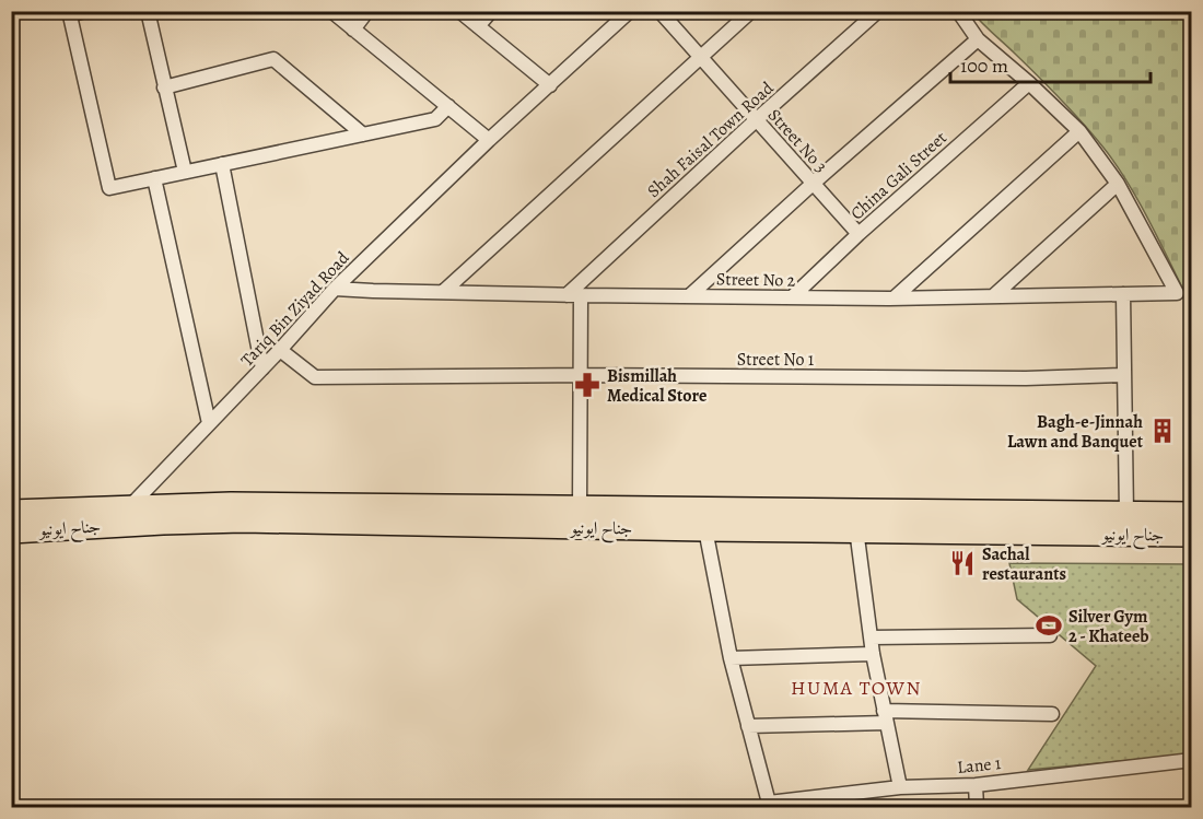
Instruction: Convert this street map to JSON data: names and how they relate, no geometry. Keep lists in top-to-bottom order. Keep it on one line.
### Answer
{"streets":{"highway":["جناح ایونیو"],"street":["Shah Faisal Town Road","Street No 3","China Gali Street","Street No 2","Tariq Bin Ziyad Road","Street No 1","Lane 1"]},"crossings":[["Shah Faisal Town Road","Street No 3"],["Shah Faisal Town Road","Street No 2"],["Street No 3","China Gali Street"],["China Gali Street","Street No 2"],["Street No 2","Tariq Bin Ziyad Road"],["Tariq Bin Ziyad Road","Street No 1"],["Tariq Bin Ziyad Road","جناح ایونیو"]],"districts":["HUMA TOWN"],"places":{"pharmacy":["Bismillah Medical Store"],"building":["Bagh-e-Jinnah Lawn and Banquet"],"restaurant":["Sachal restaurants"],"sports":["Silver Gym 2 - Khateeb"]},"scale_bar":"100 m"}
